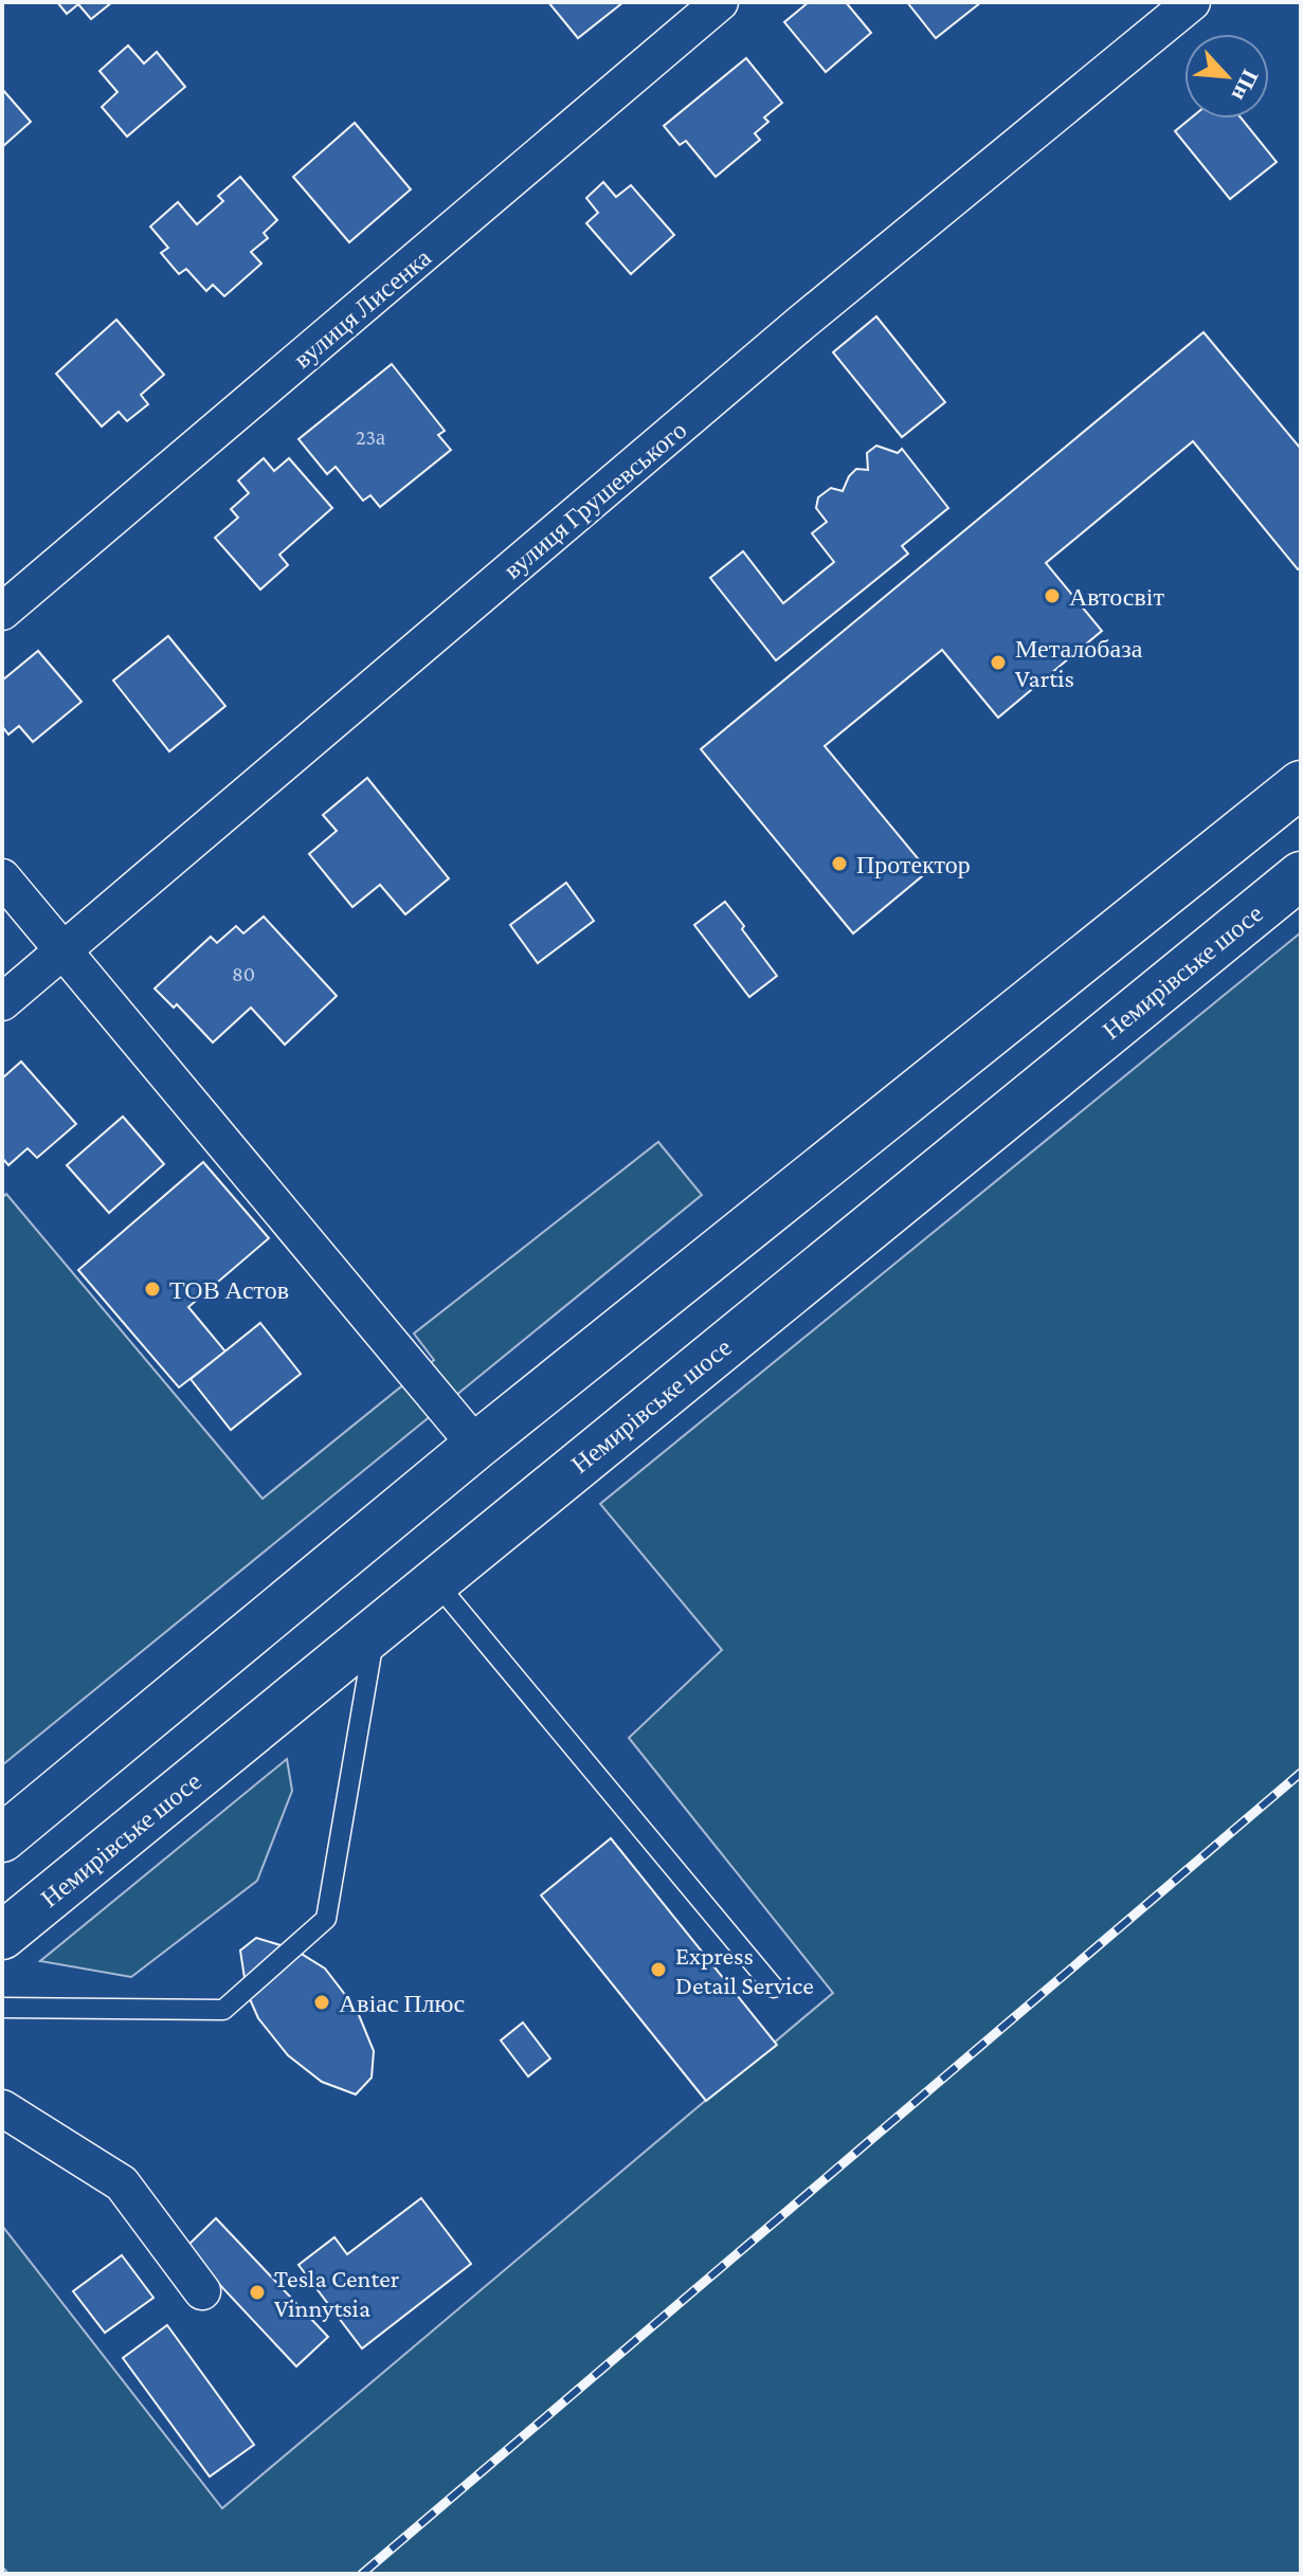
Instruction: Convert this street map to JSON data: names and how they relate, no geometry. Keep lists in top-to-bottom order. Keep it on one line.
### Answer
{"streets":{"main road":["Немирівське шосе"],"street":["вулиця Лисенка","вулиця Грушевського"]},"places":["Автосвіт","Металобаза Vartis","Протектор","ТОВ Астов","Express Detail Service","Авіас Плюс","Tesla Center Vinnytsia"],"house_numbers":["23а","80"],"north":"bottom right"}
